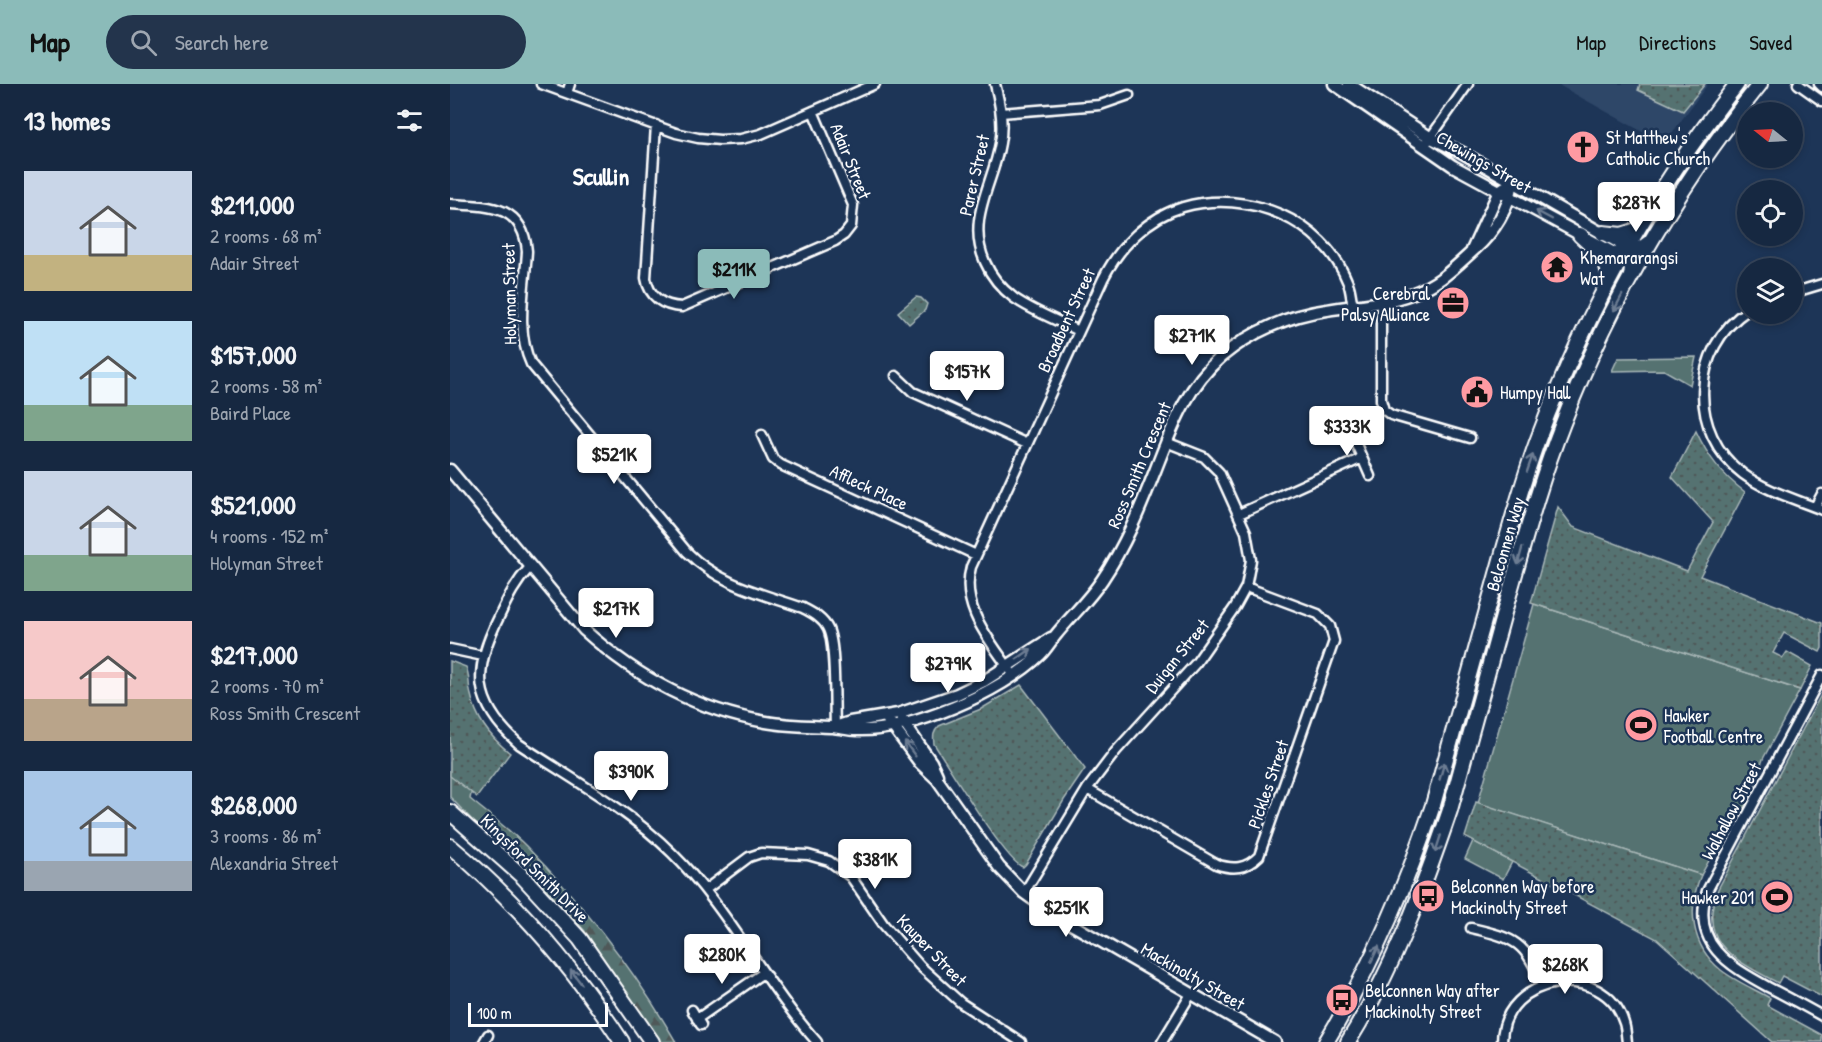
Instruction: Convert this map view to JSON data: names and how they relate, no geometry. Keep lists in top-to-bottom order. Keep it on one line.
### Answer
{"streets":{"main road":["Belconnen Way","Kingsford Smith Drive"],"street":["Adair Street","Chewings Street","Parer Street","Holyman Street","Broadbent Street","Ross Smith Crescent","Affleck Place","Duigan Street","Pickles Street","Walhallow Street","Kauper Street","Mackinolty Street"]},"crossings":[["Chewings Street","Ross Smith Crescent"],["Chewings Street","Belconnen Way"],["Parer Street","Broadbent Street"],["Holyman Street","Ross Smith Crescent"],["Broadbent Street","Ross Smith Crescent"],["Broadbent Street","Affleck Place"],["Ross Smith Crescent","Duigan Street"],["Ross Smith Crescent","Mackinolty Street"],["Duigan Street","Pickles Street"],["Duigan Street","Mackinolty Street"]],"districts":["Scullin"],"places":{"church":["St Matthew's Catholic Church"],"temple":["Khemararangsi Wat"],"office":["Cerebral Palsy Alliance"],"public building":["Humpy Hall"],"sports":["Hawker Football Centre","Hawker 201"],"bus stop":["Belconnen Way before Mackinolty Street","Belconnen Way after Mackinolty Street"]},"scale_bar":"100 m","north":"left","page":{"header":"Map","search":"Search here","nav":["Map","Directions","Saved"],"heading":"13 homes","list":[{"name":"$211,000","note":"2 rooms · 68 m² · Adair Street"},{"name":"$157,000","note":"2 rooms · 58 m² · Baird Place"},{"name":"$521,000","note":"4 rooms · 152 m² · Holyman Street"},{"name":"$217,000","note":"2 rooms · 70 m² · Ross Smith Crescent"},{"name":"$268,000","note":"3 rooms · 86 m² · Alexandria Street"}],"price":["$287K","$211K","$271K","$157K","$333K","$521K","$217K","$279K","$390K","$381K","$251K","$280K","$268K"],"scale":"100 m"}}
